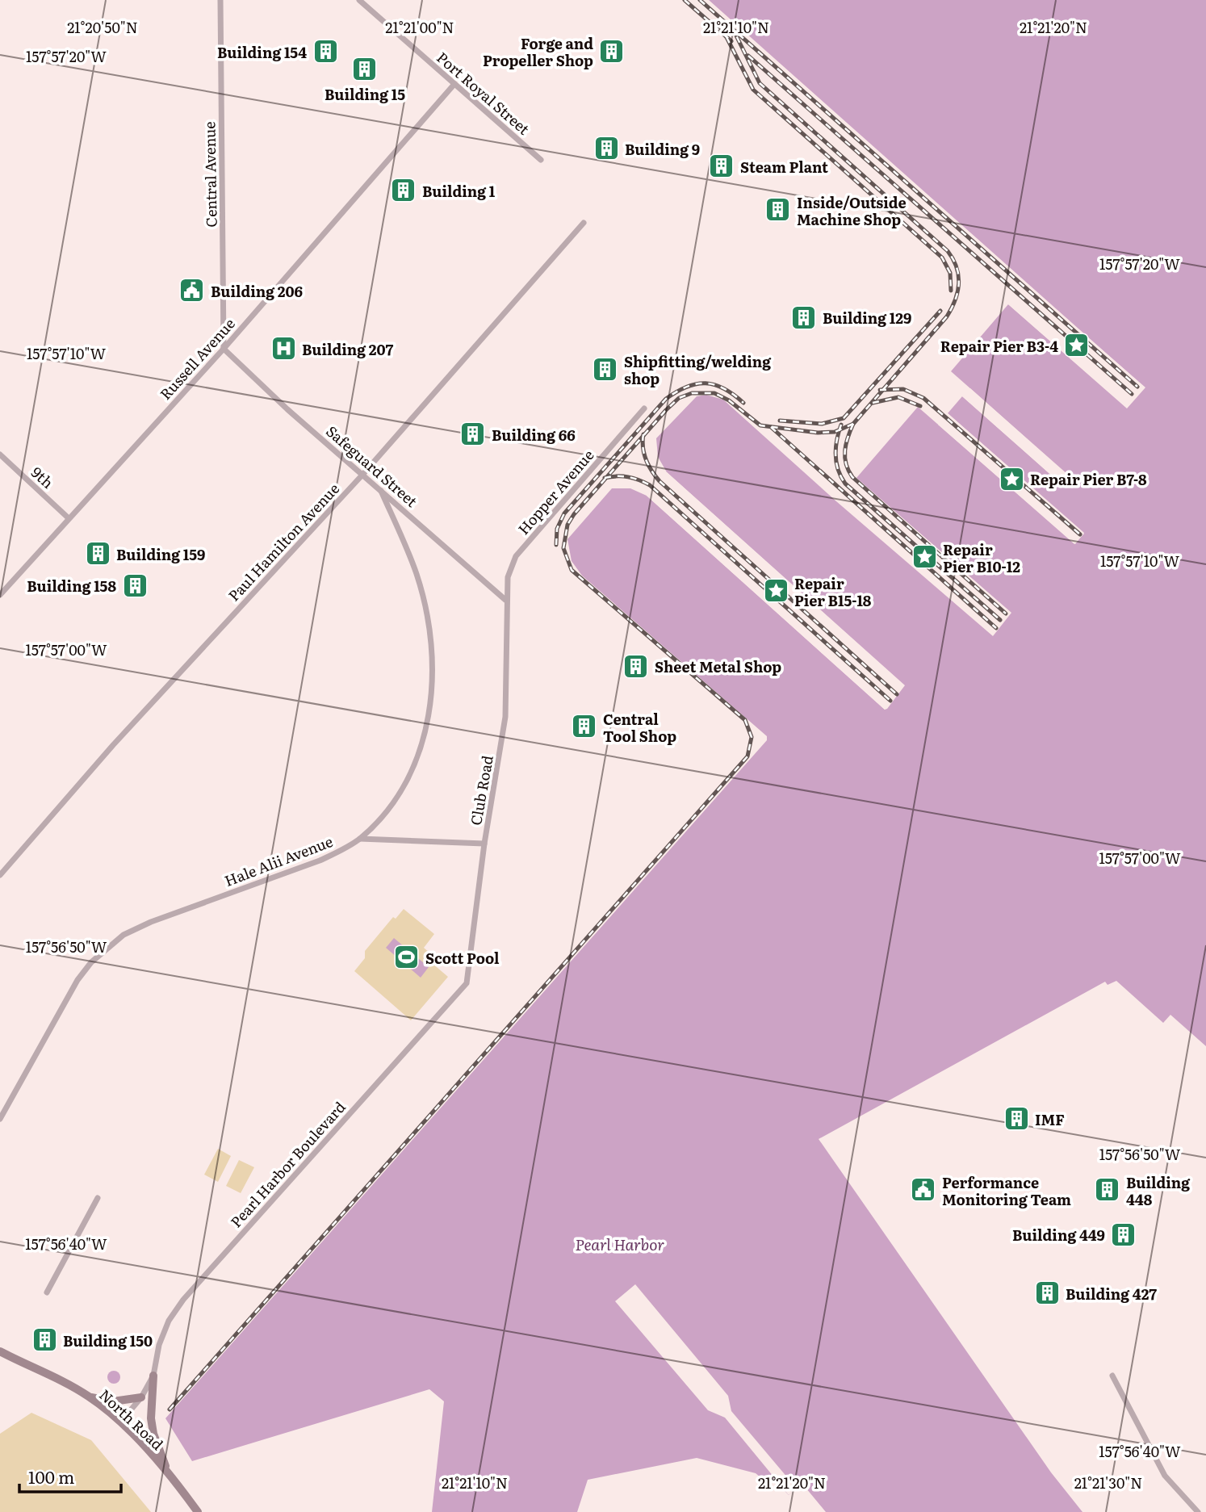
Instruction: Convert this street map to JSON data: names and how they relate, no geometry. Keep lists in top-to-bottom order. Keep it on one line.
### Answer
{"streets":{"street":["Port Royal Street","Central Avenue","Russell Avenue","Safeguard Street","9th","Hopper Avenue","Paul Hamilton Avenue","Club Road","Hale Alii Avenue","Pearl Harbor Boulevard","North Road"]},"crossings":[["Port Royal Street","Russell Avenue"],["Central Avenue","Russell Avenue"],["Central Avenue","Safeguard Street"],["Russell Avenue","Safeguard Street"],["Russell Avenue","9th"],["Safeguard Street","Hopper Avenue"],["Safeguard Street","Paul Hamilton Avenue"],["Safeguard Street","Club Road"],["Safeguard Street","Hale Alii Avenue"],["Hopper Avenue","Club Road"],["Club Road","Pearl Harbor Boulevard"],["Pearl Harbor Boulevard","North Road"]],"water":["Pearl Harbor"],"places":{"building":["Forge and Propeller Shop","Building 154","Building 15","Building 9","Steam Plant","Building 1","Inside/Outside Machine Shop","Building 129","Shipfitting/welding shop","Building 66","Building 159","Building 158","Sheet Metal Shop","Central Tool Shop","IMF","Building 448","Building 449","Building 427","Building 150"],"public building":["Building 206","Performance Monitoring Team"],"place":["Repair Pier B3-4","Repair Pier B7-8","Repair Pier B10-12","Repair Pier B15-18"],"hospital":["Building 207"],"sports":["Scott Pool"]},"scale_bar":"100 m","coordinates":["21°21'00\"N","21°21'10\"N","21°21'20\"N","21°20'50\"N","157°57'20\"W","157°57'10\"W","157°57'00\"W","157°56'50\"W","157°56'40\"W","21°21'30\"N"]}
